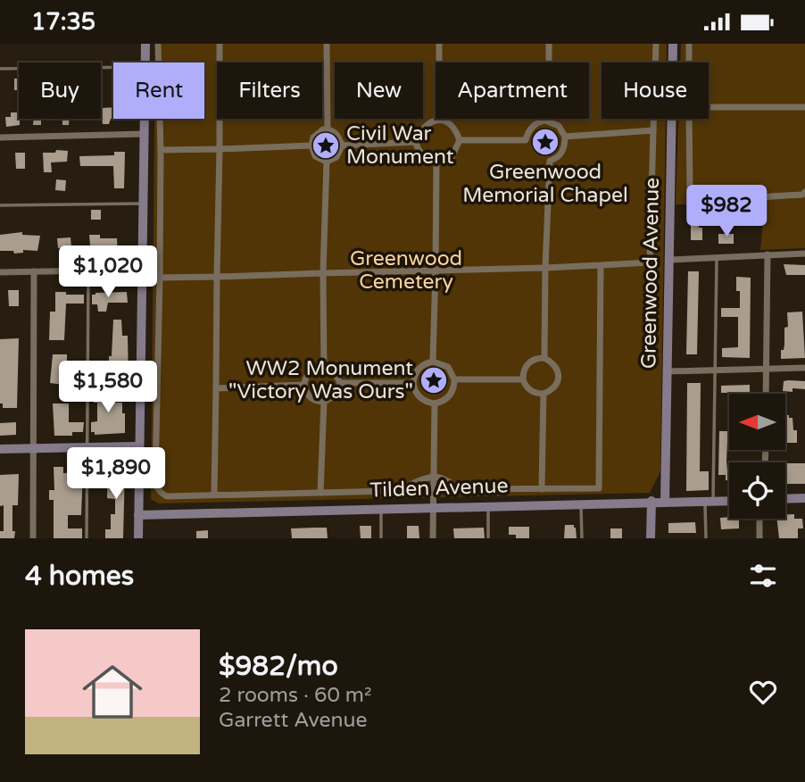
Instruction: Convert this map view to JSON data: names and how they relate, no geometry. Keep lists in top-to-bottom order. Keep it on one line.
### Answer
{"streets":{"street":["Greenwood Avenue","Tilden Avenue"]},"crossings":[["Greenwood Avenue","Tilden Avenue"]],"parks":["Greenwood Cemetery"],"places":{"place":["Greenwood Memorial Chapel","Civil War Monument","WW2 Monument \"Victory Was Ours\""]},"north":"left","page":{"status":"17:35","chip":["Buy","Rent","Filters","New","Apartment","House"],"price":["$982","$1,020","$1,580","$1,890"],"heading":"4 homes","list":[{"name":"$982/mo","note":"2 rooms · 60 m² · Garrett Avenue"}]}}
